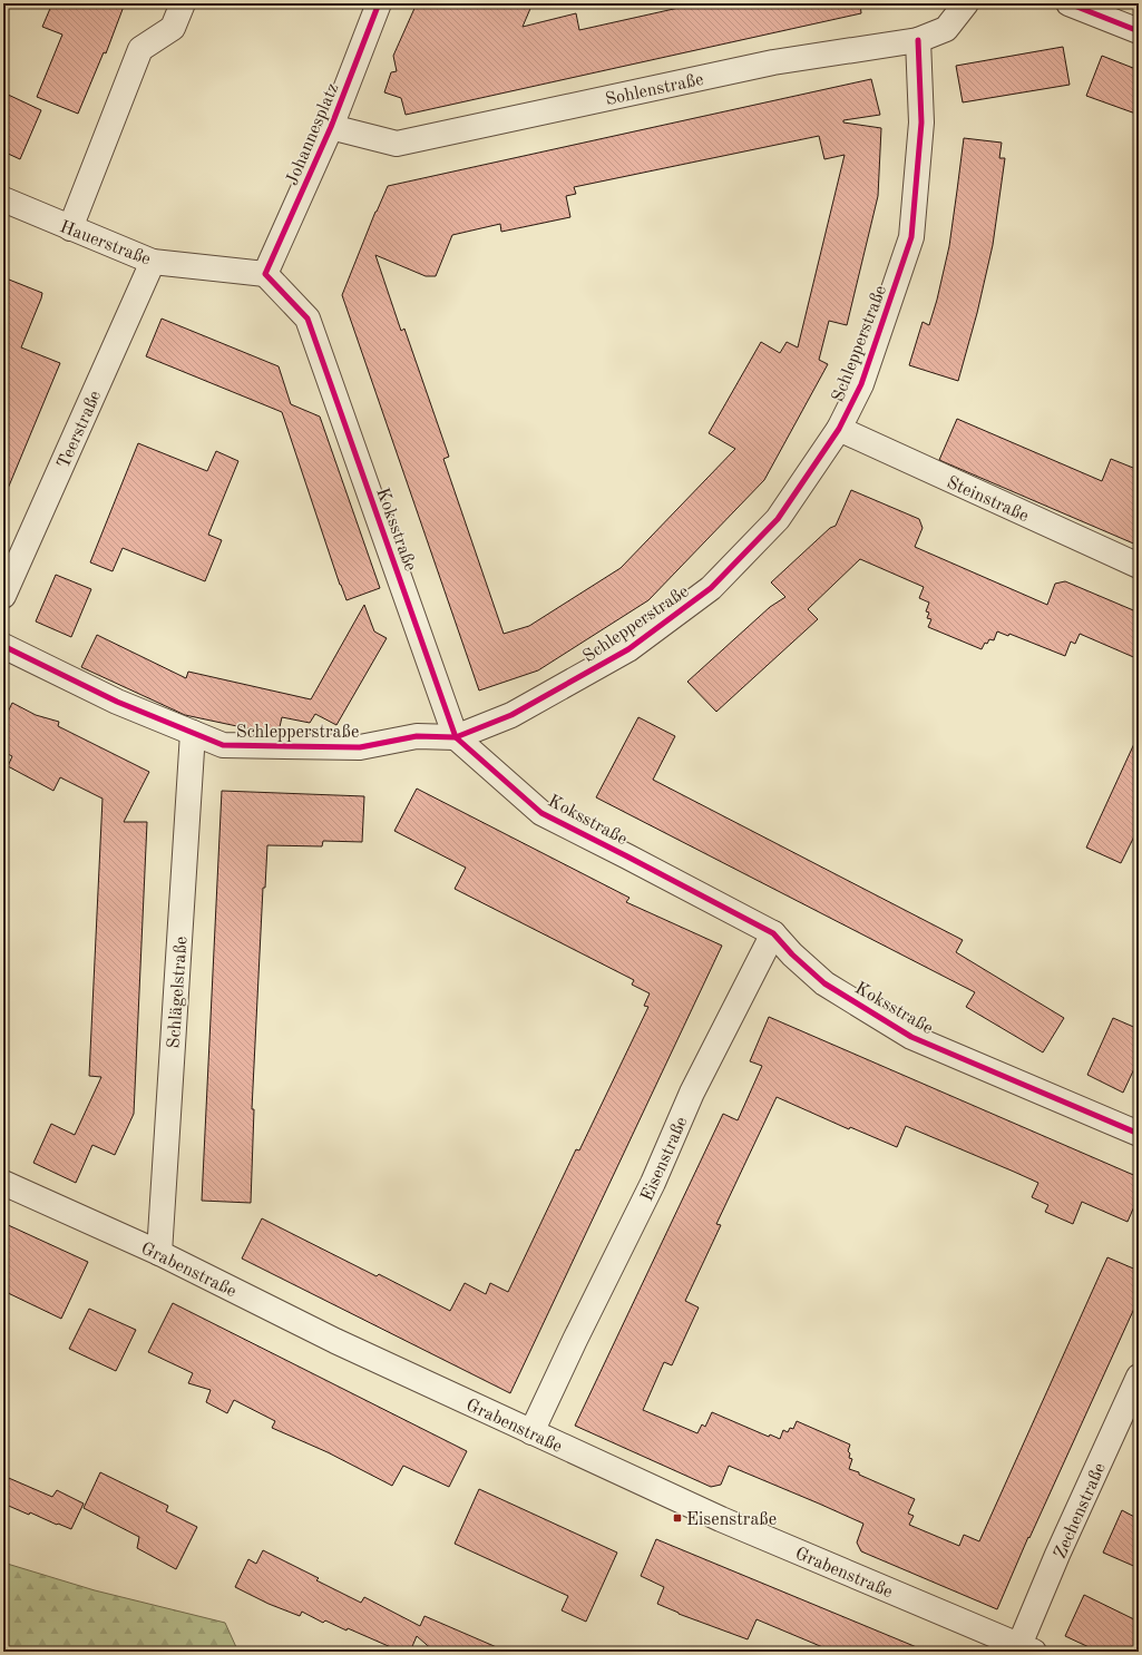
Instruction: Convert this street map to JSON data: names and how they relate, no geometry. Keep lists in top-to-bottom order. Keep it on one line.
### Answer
{"streets":{"street":["Sohlenstraße","Johannesplatz","Hauerstraße","Schlepperstraße","Teerstraße","Steinstraße","Koksstraße","Schlägelstraße","Eisenstraße","Grabenstraße","Zechenstraße"]},"crossings":[["Sohlenstraße","Johannesplatz"],["Sohlenstraße","Schlepperstraße"],["Johannesplatz","Hauerstraße"],["Johannesplatz","Koksstraße"],["Hauerstraße","Teerstraße"],["Hauerstraße","Koksstraße"],["Schlepperstraße","Steinstraße"],["Schlepperstraße","Koksstraße"],["Schlepperstraße","Schlägelstraße"],["Koksstraße","Eisenstraße"],["Schlägelstraße","Grabenstraße"],["Eisenstraße","Grabenstraße"],["Grabenstraße","Zechenstraße"]],"places":{"transit":["Eisenstraße"]}}
